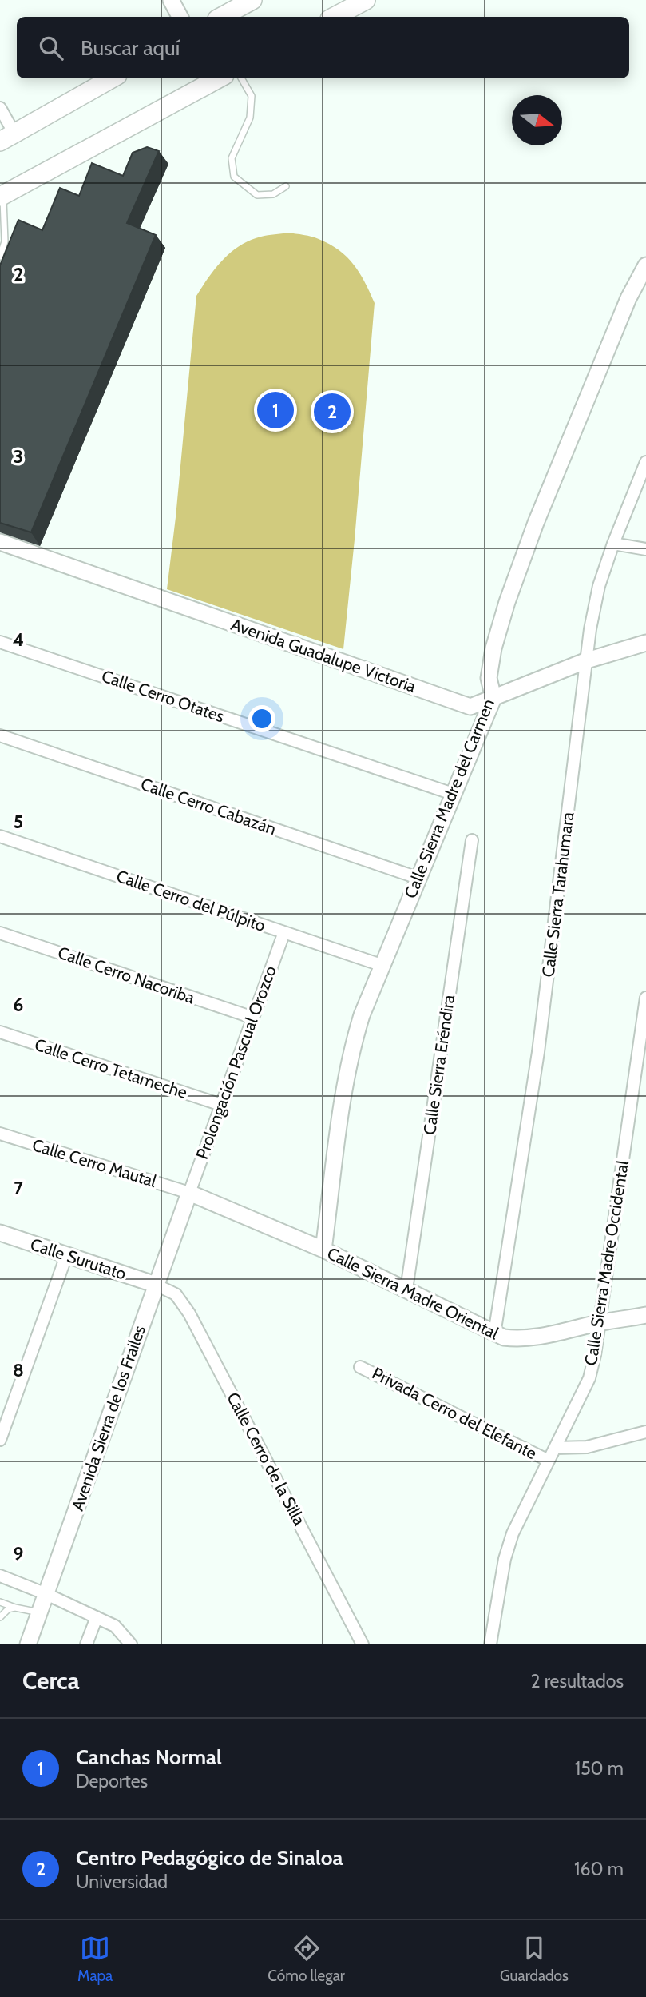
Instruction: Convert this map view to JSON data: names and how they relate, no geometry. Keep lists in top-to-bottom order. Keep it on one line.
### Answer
{"streets":{"street":["Avenida Guadalupe Victoria","Calle Cerro Otates","Calle Sierra Madre del Carmen","Calle Cerro Cabazán","Calle Sierra Tarahumara","Calle Cerro del Púlpito","Calle Cerro Nacoriba","Prolongación Pascual Orozco","Calle Sierra Eréndira","Calle Cerro Tetameche","Calle Cerro Mautal","Calle Surutato","Calle Sierra Madre Occidental","Calle Sierra Madre Oriental","Privada Cerro del Elefante","Avenida Sierra de los Frailes","Calle Cerro de la Silla"]},"crossings":[["Avenida Guadalupe Victoria","Calle Sierra Madre del Carmen"],["Avenida Guadalupe Victoria","Calle Sierra Tarahumara"],["Calle Cerro Otates","Calle Sierra Madre del Carmen"],["Calle Sierra Madre del Carmen","Calle Cerro Cabazán"],["Calle Sierra Madre del Carmen","Calle Cerro del Púlpito"],["Calle Sierra Madre del Carmen","Calle Sierra Madre Oriental"],["Calle Sierra Tarahumara","Calle Sierra Madre Oriental"],["Calle Cerro del Púlpito","Prolongación Pascual Orozco"],["Calle Cerro Nacoriba","Prolongación Pascual Orozco"],["Prolongación Pascual Orozco","Calle Cerro Tetameche"],["Prolongación Pascual Orozco","Calle Cerro Mautal"],["Prolongación Pascual Orozco","Calle Sierra Madre Oriental"],["Prolongación Pascual Orozco","Avenida Sierra de los Frailes"],["Calle Sierra Eréndira","Calle Sierra Madre Oriental"],["Calle Cerro Mautal","Calle Sierra Madre Oriental"],["Calle Cerro Mautal","Avenida Sierra de los Frailes"],["Calle Surutato","Avenida Sierra de los Frailes"],["Calle Surutato","Calle Cerro de la Silla"],["Calle Sierra Madre Occidental","Calle Sierra Madre Oriental"],["Calle Sierra Madre Occidental","Privada Cerro del Elefante"],["Calle Sierra Madre Oriental","Avenida Sierra de los Frailes"],["Avenida Sierra de los Frailes","Calle Cerro de la Silla"]],"north":"right","page":{"search":"Buscar aquí","pins":["1","2"],"heading":["Cerca","2 resultados"],"list":[{"mark":"1","name":"Canchas Normal","note":"Deportes","value":"150 m"},{"mark":"2","name":"Centro Pedagógico de Sinaloa","note":"Universidad","value":"160 m"}],"nav":["Mapa","Cómo llegar","Guardados"]},"grid":{"rows":["2","3","4","5","6","7","8","9"]}}
